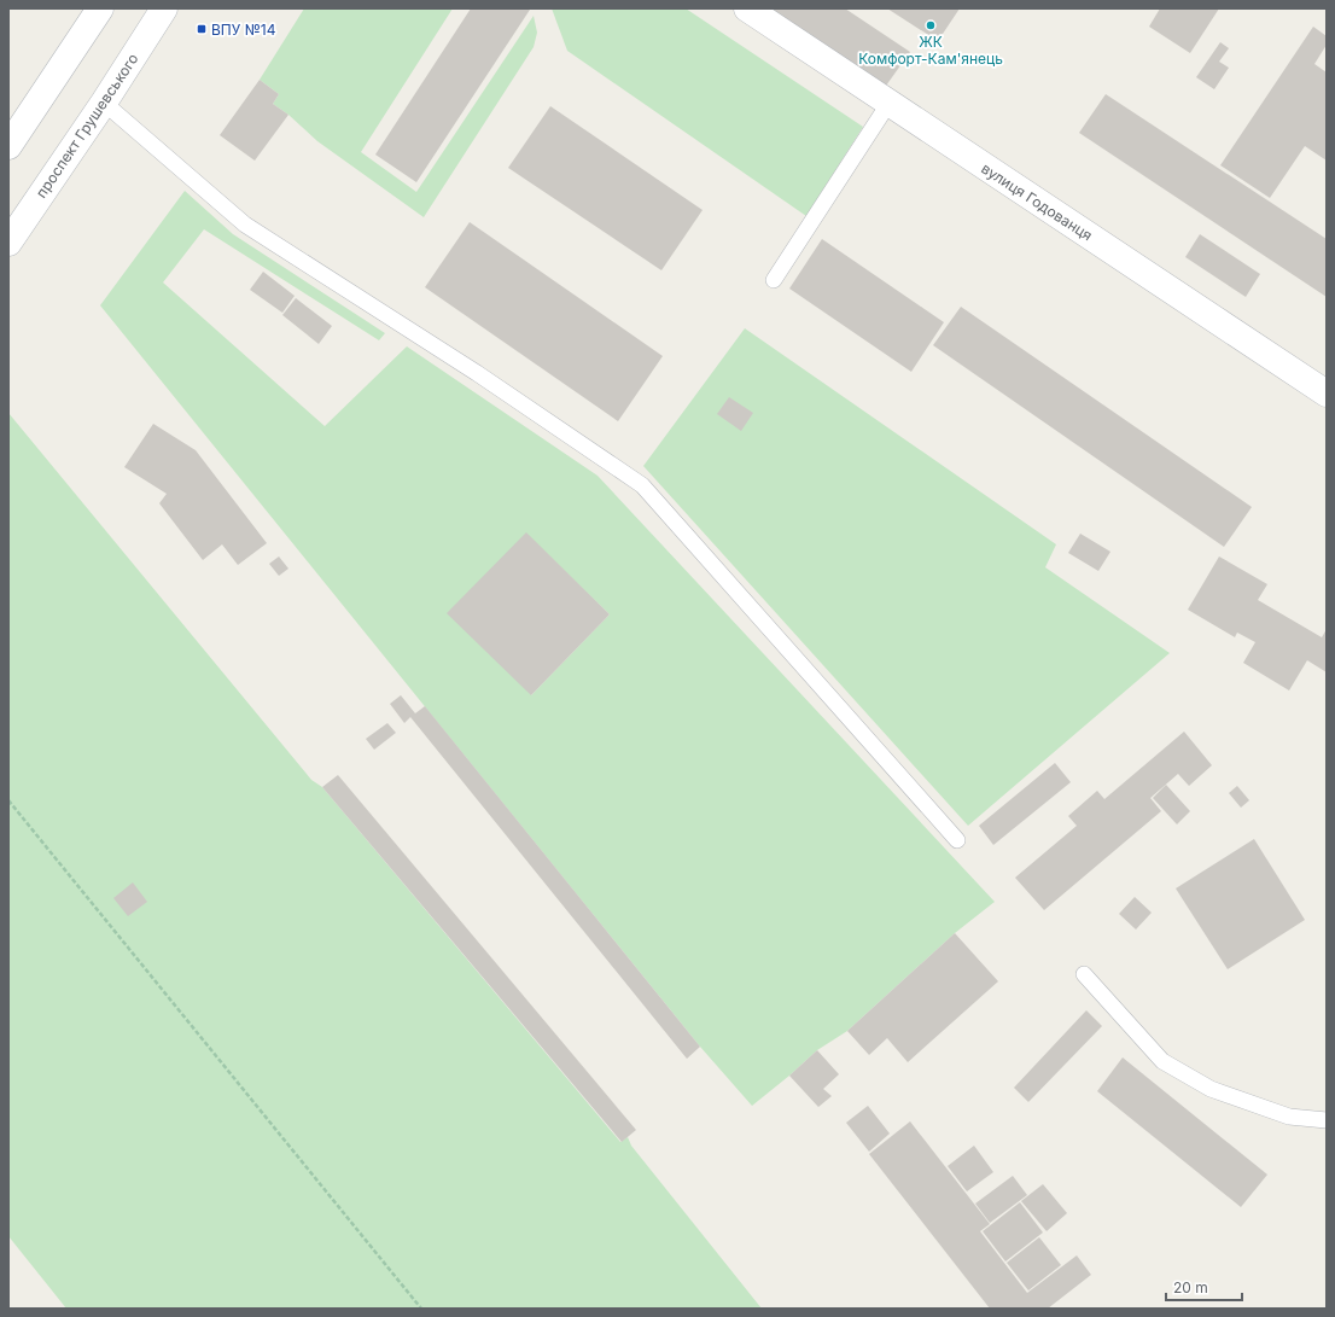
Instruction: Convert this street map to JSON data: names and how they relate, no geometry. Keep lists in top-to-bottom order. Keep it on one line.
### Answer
{"streets":{"street":["проспект Грушевського","вулиця Годованця"]},"places":{"other":["ЖК Комфорт-Кам'янець"],"transit":["ВПУ №14"]},"scale_bar":"20 m"}
